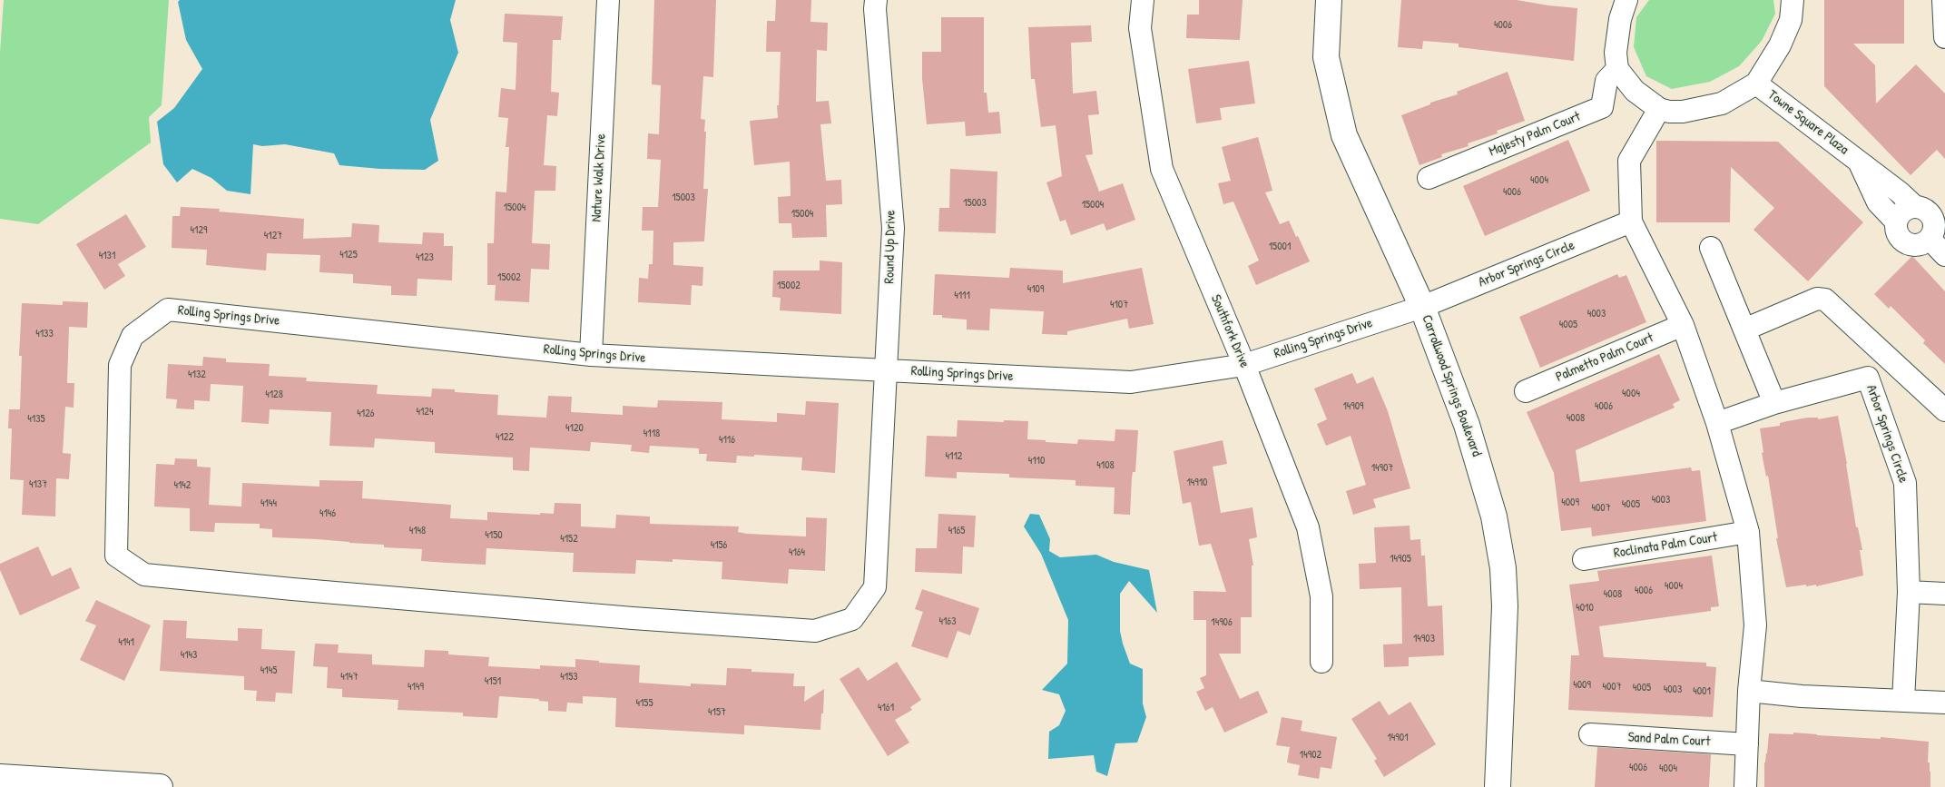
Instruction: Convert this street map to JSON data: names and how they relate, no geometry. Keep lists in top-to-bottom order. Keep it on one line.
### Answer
{"streets":{"street":["Towne Square Plaza","Majesty Palm Court","Nature Walk Drive","Round Up Drive","Arbor Springs Circle","Rolling Springs Drive","Southfork Drive","Palmetto Palm Court","Carrollwood Springs Boulevard","Roclinata Palm Court","Sand Palm Court"]},"crossings":[["Nature Walk Drive","Rolling Springs Drive"],["Round Up Drive","Rolling Springs Drive"],["Arbor Springs Circle","Rolling Springs Drive"],["Arbor Springs Circle","Carrollwood Springs Boulevard"],["Rolling Springs Drive","Southfork Drive"],["Rolling Springs Drive","Carrollwood Springs Boulevard"]],"house_numbers":["4006","4004","4006","15003","15003","15004","15004","15004","4129","4127","15001","4125","4131","4123","15002","15002","4109","4111","4107","4003","4005","4133","4132","4004","4128","14909","4006","4124","4126","4008","4135","4120","4118","4122","4116","4112","4110","4108","14907","14910","4137","4142","4003","4009","4144","4005","4007","4146","4148","4165","4150","4152","4156","4164","14905","4004","4006","4008","4010","4163","14906","14903","4141","4143","4145","4147","4153","4151","4009","4149","4007","4005","4003","4001","4155","4161","4157","14901","14902","4006","4004"]}
